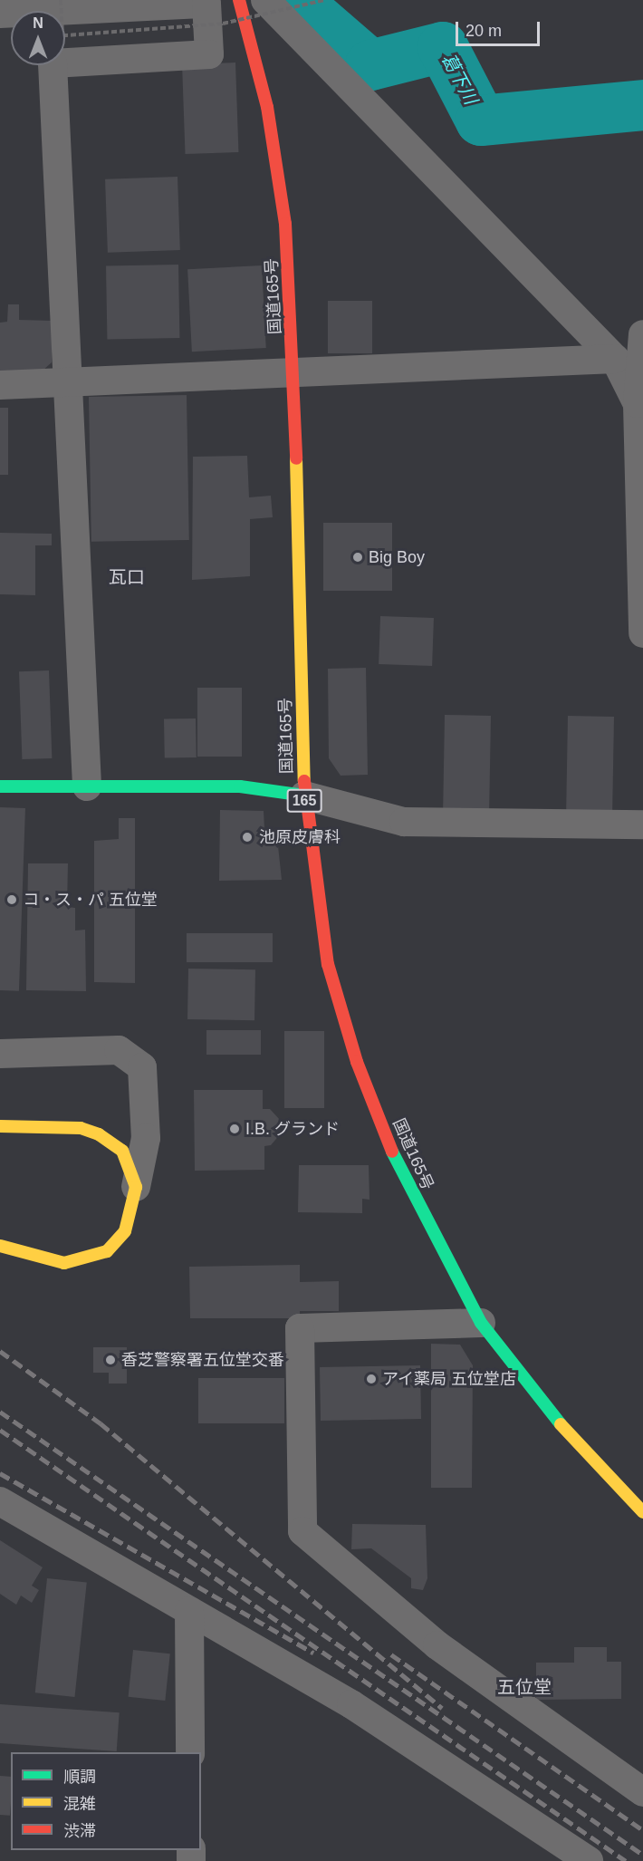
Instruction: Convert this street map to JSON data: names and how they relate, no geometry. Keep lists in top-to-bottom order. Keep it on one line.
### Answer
{"streets":{"main road":["国道165号","165"]},"districts":["瓦口","五位堂"],"water":["葛下川"],"places":["Big Boy","池原皮膚科","コ・ス・パ 五位堂","I.B. グランド","香芝警察署五位堂交番","アイ薬局 五位堂店"],"legend":["順調","混雑","渋滞"],"scale_bar":"20 m","north":"top"}
